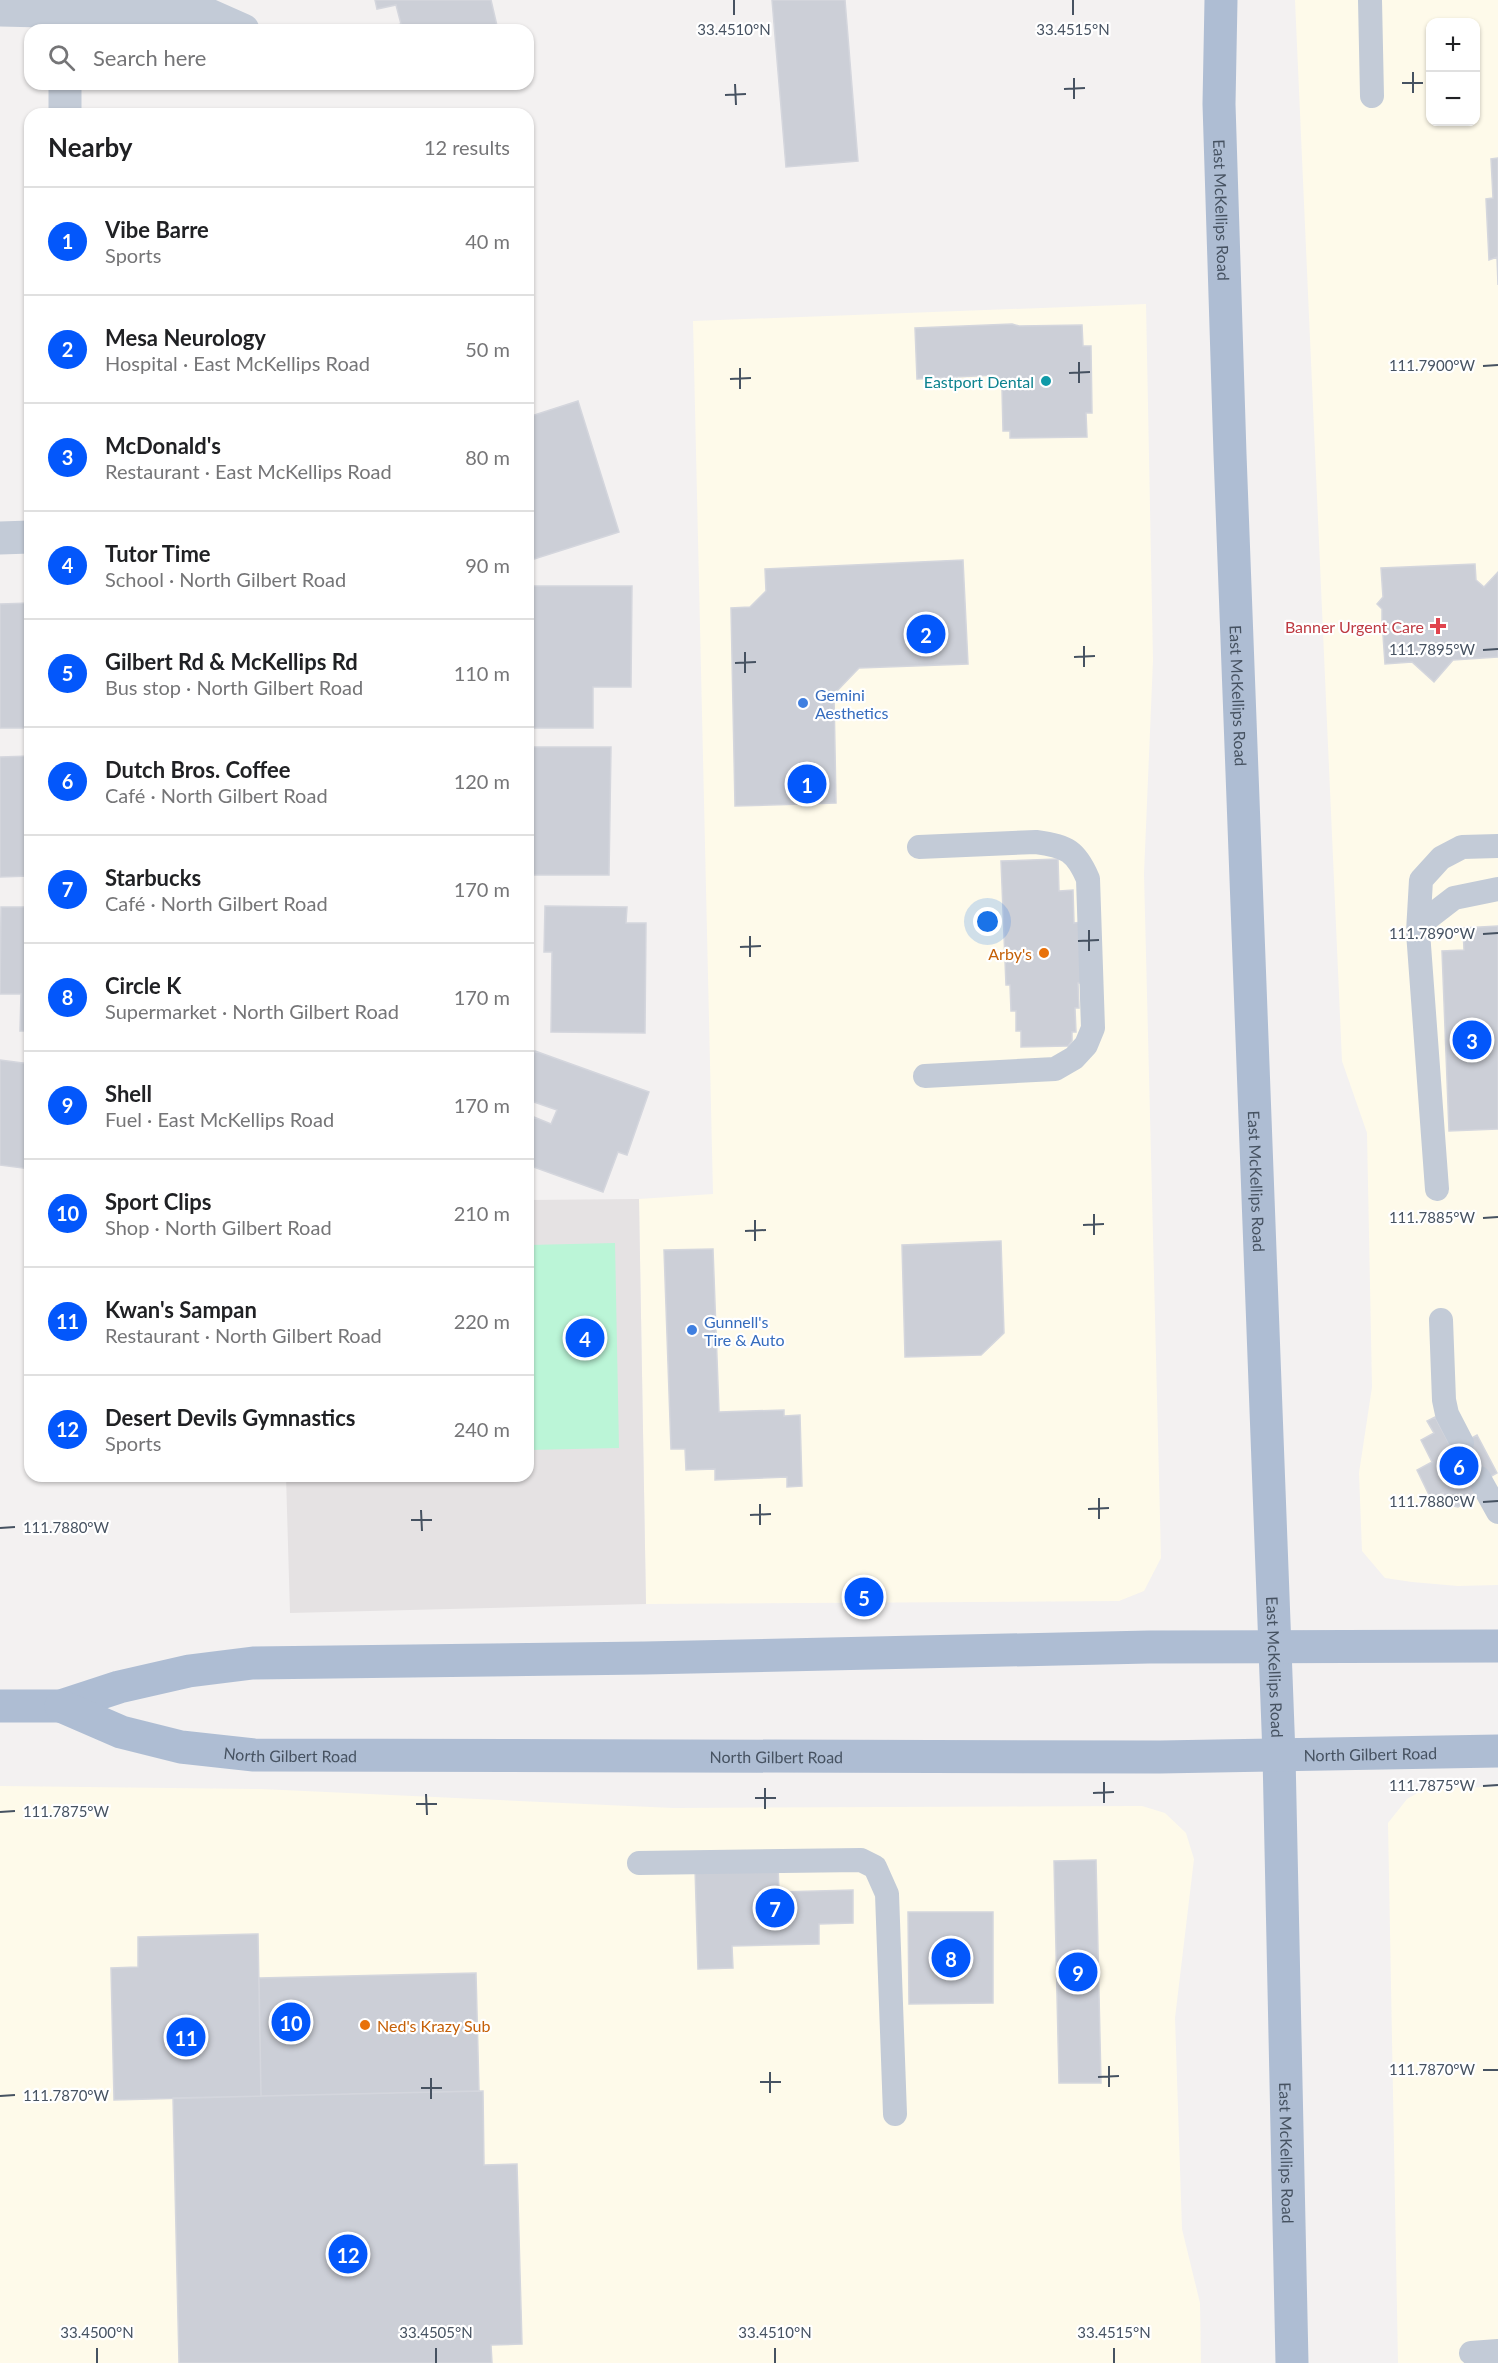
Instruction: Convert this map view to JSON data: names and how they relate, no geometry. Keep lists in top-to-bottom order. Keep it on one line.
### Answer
{"streets":{"main road":["East McKellips Road","North Gilbert Road"]},"crossings":[["East McKellips Road","North Gilbert Road"]],"places":{"other":["Eastport Dental","Gemini Aesthetics","Arby's","Gunnell's Tire & Auto","Ned's Krazy Sub"],"health":["Banner Urgent Care"]},"page":{"map_buttons":["+","−"],"search":"Search here","heading":["Nearby","12 results"],"list":[{"mark":"1","name":"Vibe Barre","note":"Sports","value":"40 m"},{"mark":"2","name":"Mesa Neurology","note":"Hospital · East McKellips Road","value":"50 m"},{"mark":"3","name":"McDonald's","note":"Restaurant · East McKellips Road","value":"80 m"},{"mark":"4","name":"Tutor Time","note":"School · North Gilbert Road","value":"90 m"},{"mark":"5","name":"Gilbert Rd & McKellips Rd","note":"Bus stop · North Gilbert Road","value":"110 m"},{"mark":"6","name":"Dutch Bros. Coffee","note":"Café · North Gilbert Road","value":"120 m"},{"mark":"7","name":"Starbucks","note":"Café · North Gilbert Road","value":"170 m"},{"mark":"8","name":"Circle K","note":"Supermarket · North Gilbert Road","value":"170 m"},{"mark":"9","name":"Shell","note":"Fuel · East McKellips Road","value":"170 m"},{"mark":"10","name":"Sport Clips","note":"Shop · North Gilbert Road","value":"210 m"},{"mark":"11","name":"Kwan's Sampan","note":"Restaurant · North Gilbert Road","value":"220 m"},{"mark":"12","name":"Desert Devils Gymnastics","note":"Sports","value":"240 m"}],"pins":["2","1","3","4","6","5","7","8","9","10","11","12"]},"coordinates":["33.4510°N","33.4515°N","111.7900°W","111.7895°W","111.7890°W","111.7885°W","111.7880°W","111.7875°W","111.7870°W","33.4500°N","33.4505°N"]}
